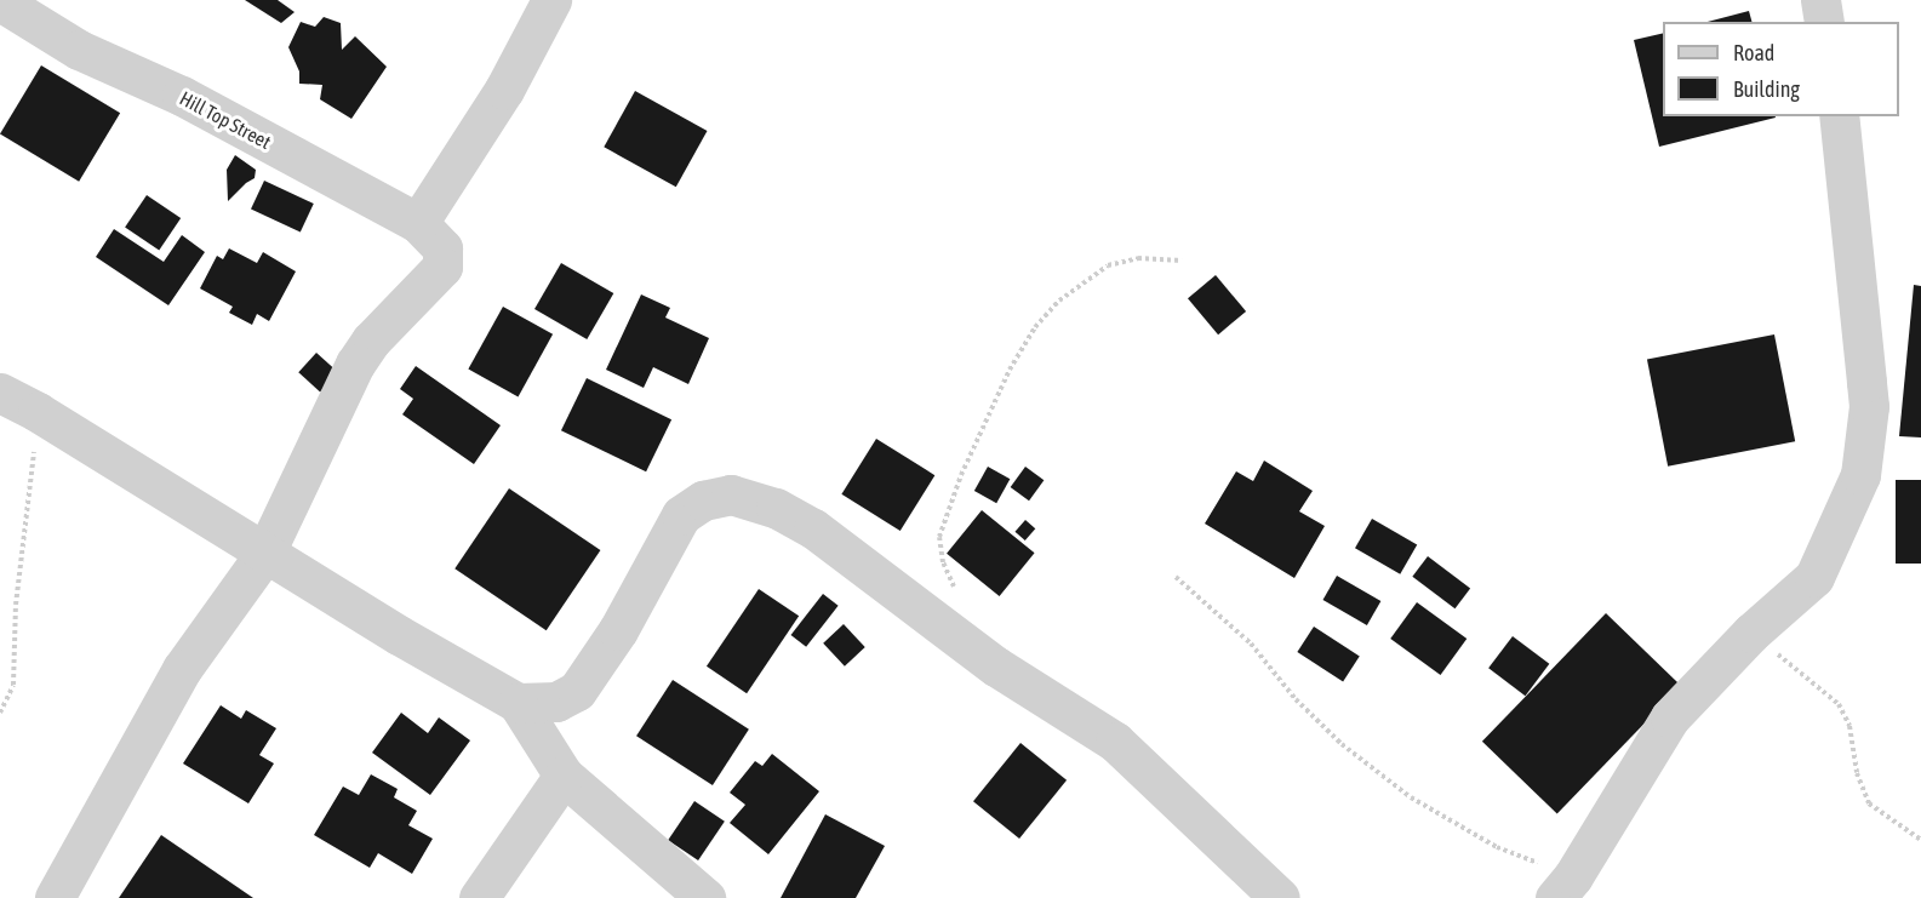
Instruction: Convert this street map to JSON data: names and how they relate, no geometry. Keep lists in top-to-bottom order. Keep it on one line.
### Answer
{"streets":{"street":["Hill Top Street"]},"legend":["Road","Building"]}
